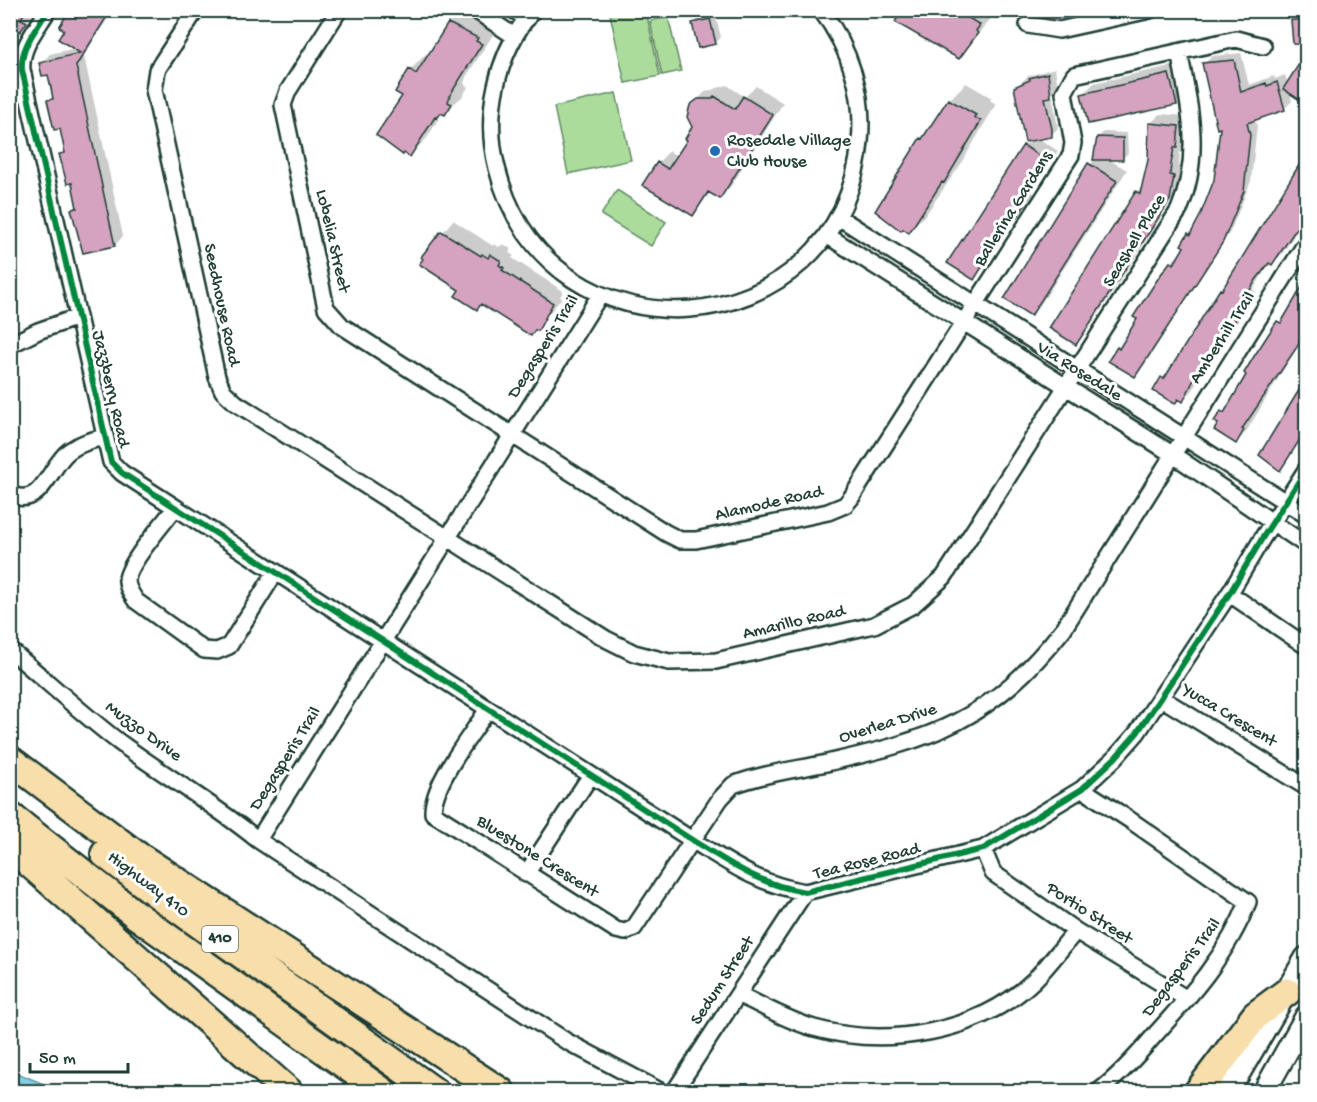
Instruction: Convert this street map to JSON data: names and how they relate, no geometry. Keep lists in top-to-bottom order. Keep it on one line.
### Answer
{"streets":{"highway":["Highway 410","410"],"street":["Ballerina Gardens","Lobelia Street","Seashell Place","Seedhouse Road","Amberhill Trail","Degasperis Trail","Via Rosedale","Jazzberry Road","Alamode Road","Amarillo Road","Yucca Crescent","Overlea Drive","Muzzo Drive","Bluestone Crescent","Tea Rose Road","Portio Street","Sedum Street"]},"crossings":[["Ballerina Gardens","Seashell Place"],["Ballerina Gardens","Via Rosedale"],["Ballerina Gardens","Alamode Road"],["Lobelia Street","Degasperis Trail"],["Lobelia Street","Alamode Road"],["Seashell Place","Via Rosedale"],["Seashell Place","Amarillo Road"],["Seedhouse Road","Degasperis Trail"],["Seedhouse Road","Amarillo Road"],["Amberhill Trail","Via Rosedale"],["Amberhill Trail","Overlea Drive"],["Degasperis Trail","Jazzberry Road"],["Degasperis Trail","Alamode Road"],["Degasperis Trail","Amarillo Road"],["Degasperis Trail","Muzzo Drive"],["Degasperis Trail","Tea Rose Road"],["Degasperis Trail","Portio Street"],["Via Rosedale","Alamode Road"],["Via Rosedale","Amarillo Road"],["Via Rosedale","Overlea Drive"],["Via Rosedale","Tea Rose Road"],["Jazzberry Road","Tea Rose Road"],["Yucca Crescent","Tea Rose Road"],["Overlea Drive","Bluestone Crescent"],["Overlea Drive","Tea Rose Road"],["Bluestone Crescent","Tea Rose Road"],["Tea Rose Road","Portio Street"],["Tea Rose Road","Sedum Street"]],"places":["Rosedale Village Club House"],"scale_bar":"50 m"}
